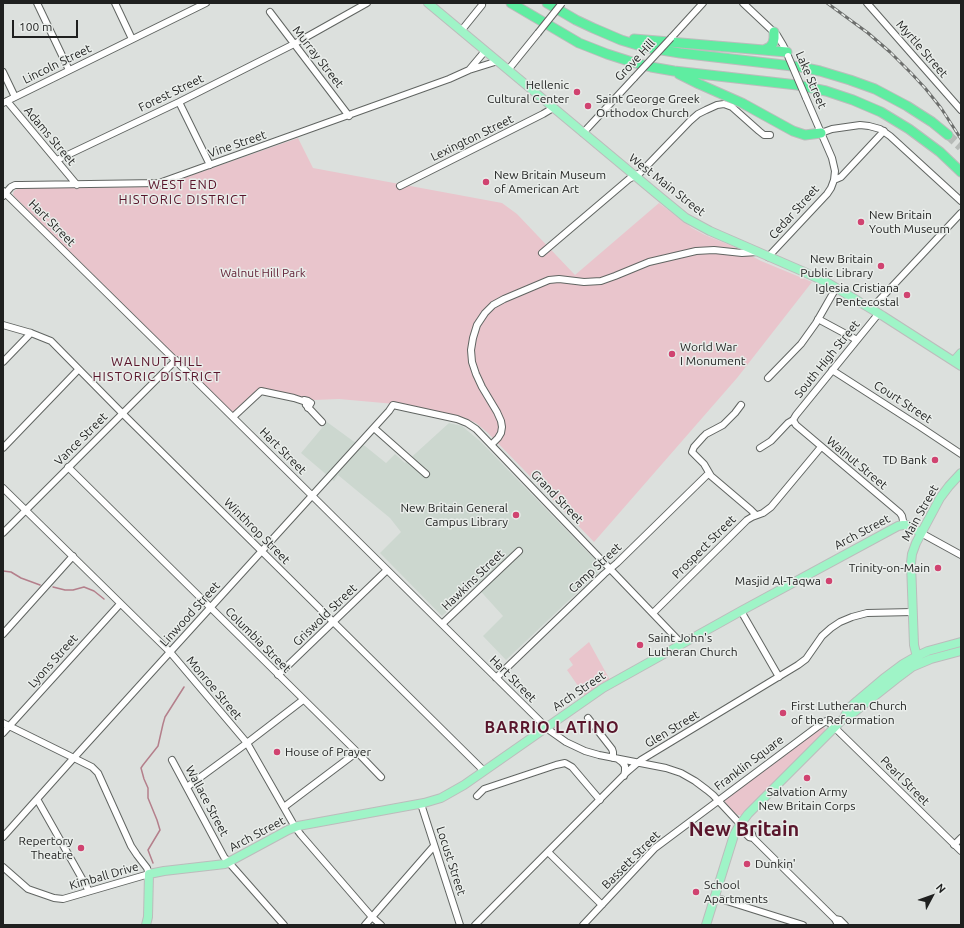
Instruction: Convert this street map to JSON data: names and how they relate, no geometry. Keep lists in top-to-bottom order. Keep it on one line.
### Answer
{"streets":{"main road":["West Main Street","Main Street","Arch Street"],"street":["Myrtle Street","Murray Street","Grove Hill","Lincoln Street","Lake Street","Forest Street","Adams Street","Lexington Street","Vine Street","Cedar Street","Hart Street","South High Street","Court Street","Vance Street","Walnut Street","Grand Street","Winthrop Street","Prospect Street","Camp Street","Hawkins Street","Linwood Street","Griswold Street","Columbia Street","Lyons Street","Monroe Street","Glen Street","Franklin Square","Pearl Street","Wallace Street","Bassett Street","Locust Street","Kimball Drive"]},"crossings":[["Murray Street","Forest Street"],["Murray Street","Vine Street"],["Grove Hill","West Main Street"],["Lincoln Street","Adams Street"],["Lake Street","Cedar Street"],["Forest Street","Adams Street"],["Adams Street","Vine Street"],["Lexington Street","West Main Street"],["Vine Street","West Main Street"],["Vine Street","Hart Street"],["West Main Street","Cedar Street"],["West Main Street","South High Street"],["Hart Street","Vance Street"],["Hart Street","Arch Street"],["Hart Street","Camp Street"],["Hart Street","Hawkins Street"],["Hart Street","Linwood Street"],["Hart Street","Griswold Street"],["Hart Street","Glen Street"],["Hart Street","Franklin Square"],["Hart Street","Bassett Street"],["South High Street","Court Street"],["South High Street","Walnut Street"],["Vance Street","Winthrop Street"],["Vance Street","Columbia Street"],["Vance Street","Monroe Street"],["Walnut Street","Arch Street"],["Walnut Street","Prospect Street"],["Grand Street","Arch Street"],["Grand Street","Prospect Street"],["Grand Street","Camp Street"],["Grand Street","Linwood Street"],["Main Street","Arch Street"],["Main Street","Glen Street"],["Winthrop Street","Arch Street"],["Winthrop Street","Linwood Street"],["Winthrop Street","Griswold Street"],["Arch Street","Monroe Street"],["Arch Street","Wallace Street"],["Arch Street","Locust Street"],["Arch Street","Kimball Drive"],["Linwood Street","Columbia Street"],["Linwood Street","Monroe Street"],["Griswold Street","Columbia Street"],["Lyons Street","Monroe Street"],["Franklin Square","Pearl Street"],["Franklin Square","Bassett Street"]],"districts":["WEST END HISTORIC DISTRICT","WALNUT HILL HISTORIC DISTRICT","BARRIO LATINO","New Britain"],"parks":["Walnut Hill Park"],"places":["Hellenic Cultural Center","Saint George Greek Orthodox Church","New Britain Museum of American Art","New Britain Youth Museum","New Britain Public Library","Iglesia Cristiana Pentecostal","World War I Monument","TD Bank","New Britain General Campus Library","Trinity-on-Main","Masjid Al-Taqwa","Saint John's Lutheran Church","First Lutheran Church of the Reformation","House of Prayer","Salvation Army New Britain Corps","Repertory Theatre","Dunkin'","School Apartments"],"scale_bar":"100 m","north":"top right"}
